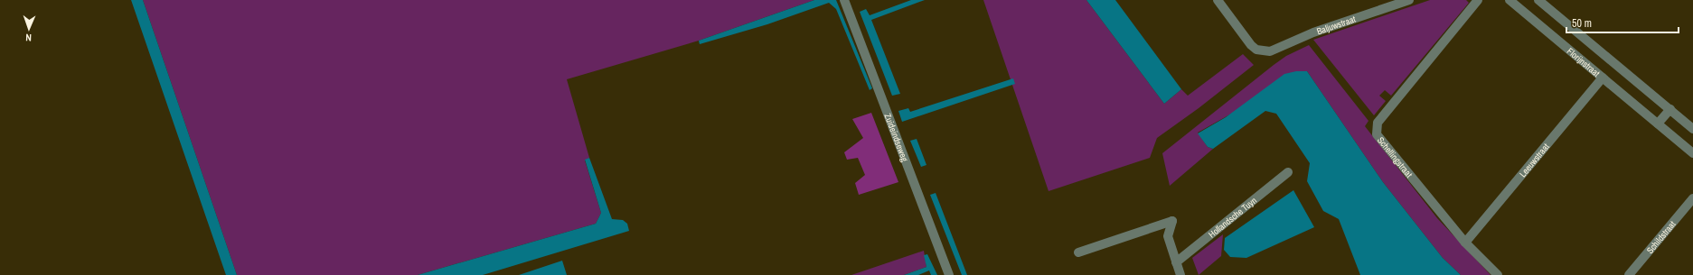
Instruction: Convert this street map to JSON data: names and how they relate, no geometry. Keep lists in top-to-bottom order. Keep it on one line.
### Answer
{"streets":{"street":["Baljuwstraat","Florijnstraat","Zuideindseweg","Schellingstraat","Leeuwstraat","Hollandsche Tuyn","Schildstraat"]},"crossings":[["Florijnstraat","Leeuwstraat"],["Schellingstraat","Leeuwstraat"]],"scale_bar":"50 m","north":"bottom"}
